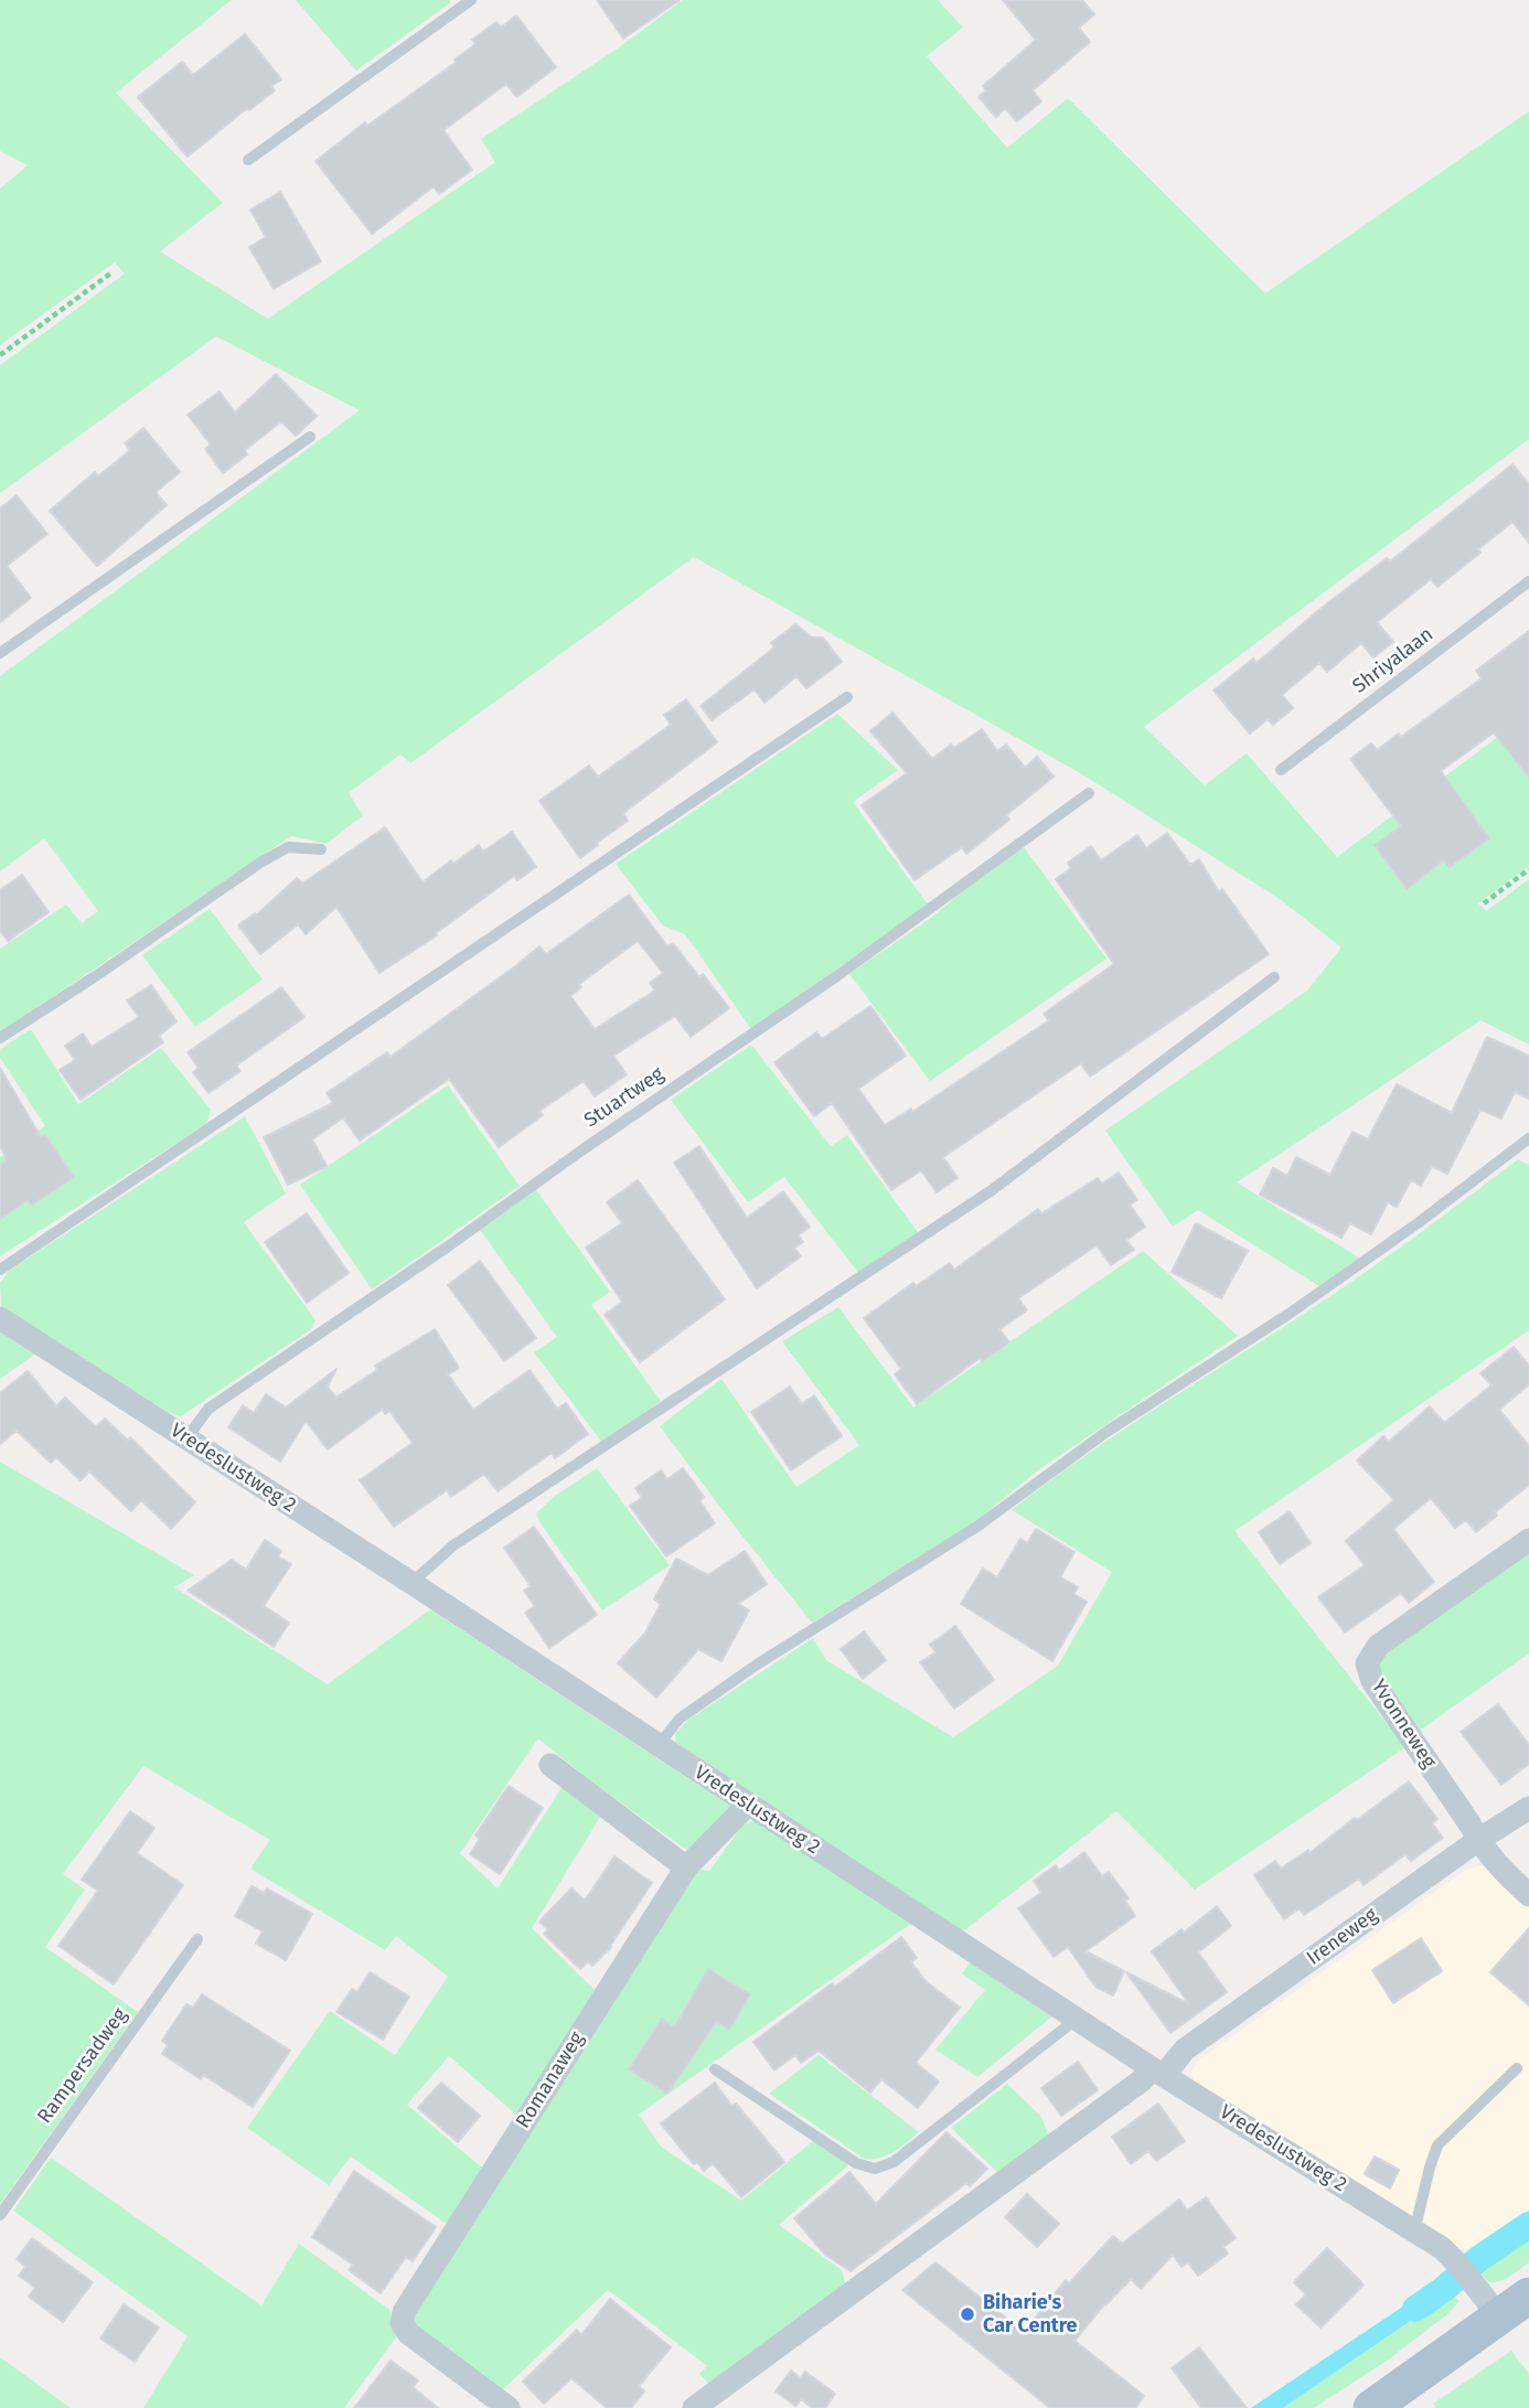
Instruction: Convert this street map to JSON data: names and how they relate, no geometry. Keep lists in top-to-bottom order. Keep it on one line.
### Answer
{"streets":{"street":["Vredeslustweg 2","Yvonneweg","Ireneweg","Romanaweg"],"lane":["Shriyalaan","Stuartweg","Rampersadweg"]},"crossings":[["Stuartweg","Vredeslustweg 2"],["Vredeslustweg 2","Ireneweg"],["Vredeslustweg 2","Romanaweg"],["Yvonneweg","Ireneweg"]],"places":["Biharie's Car Centre"]}
